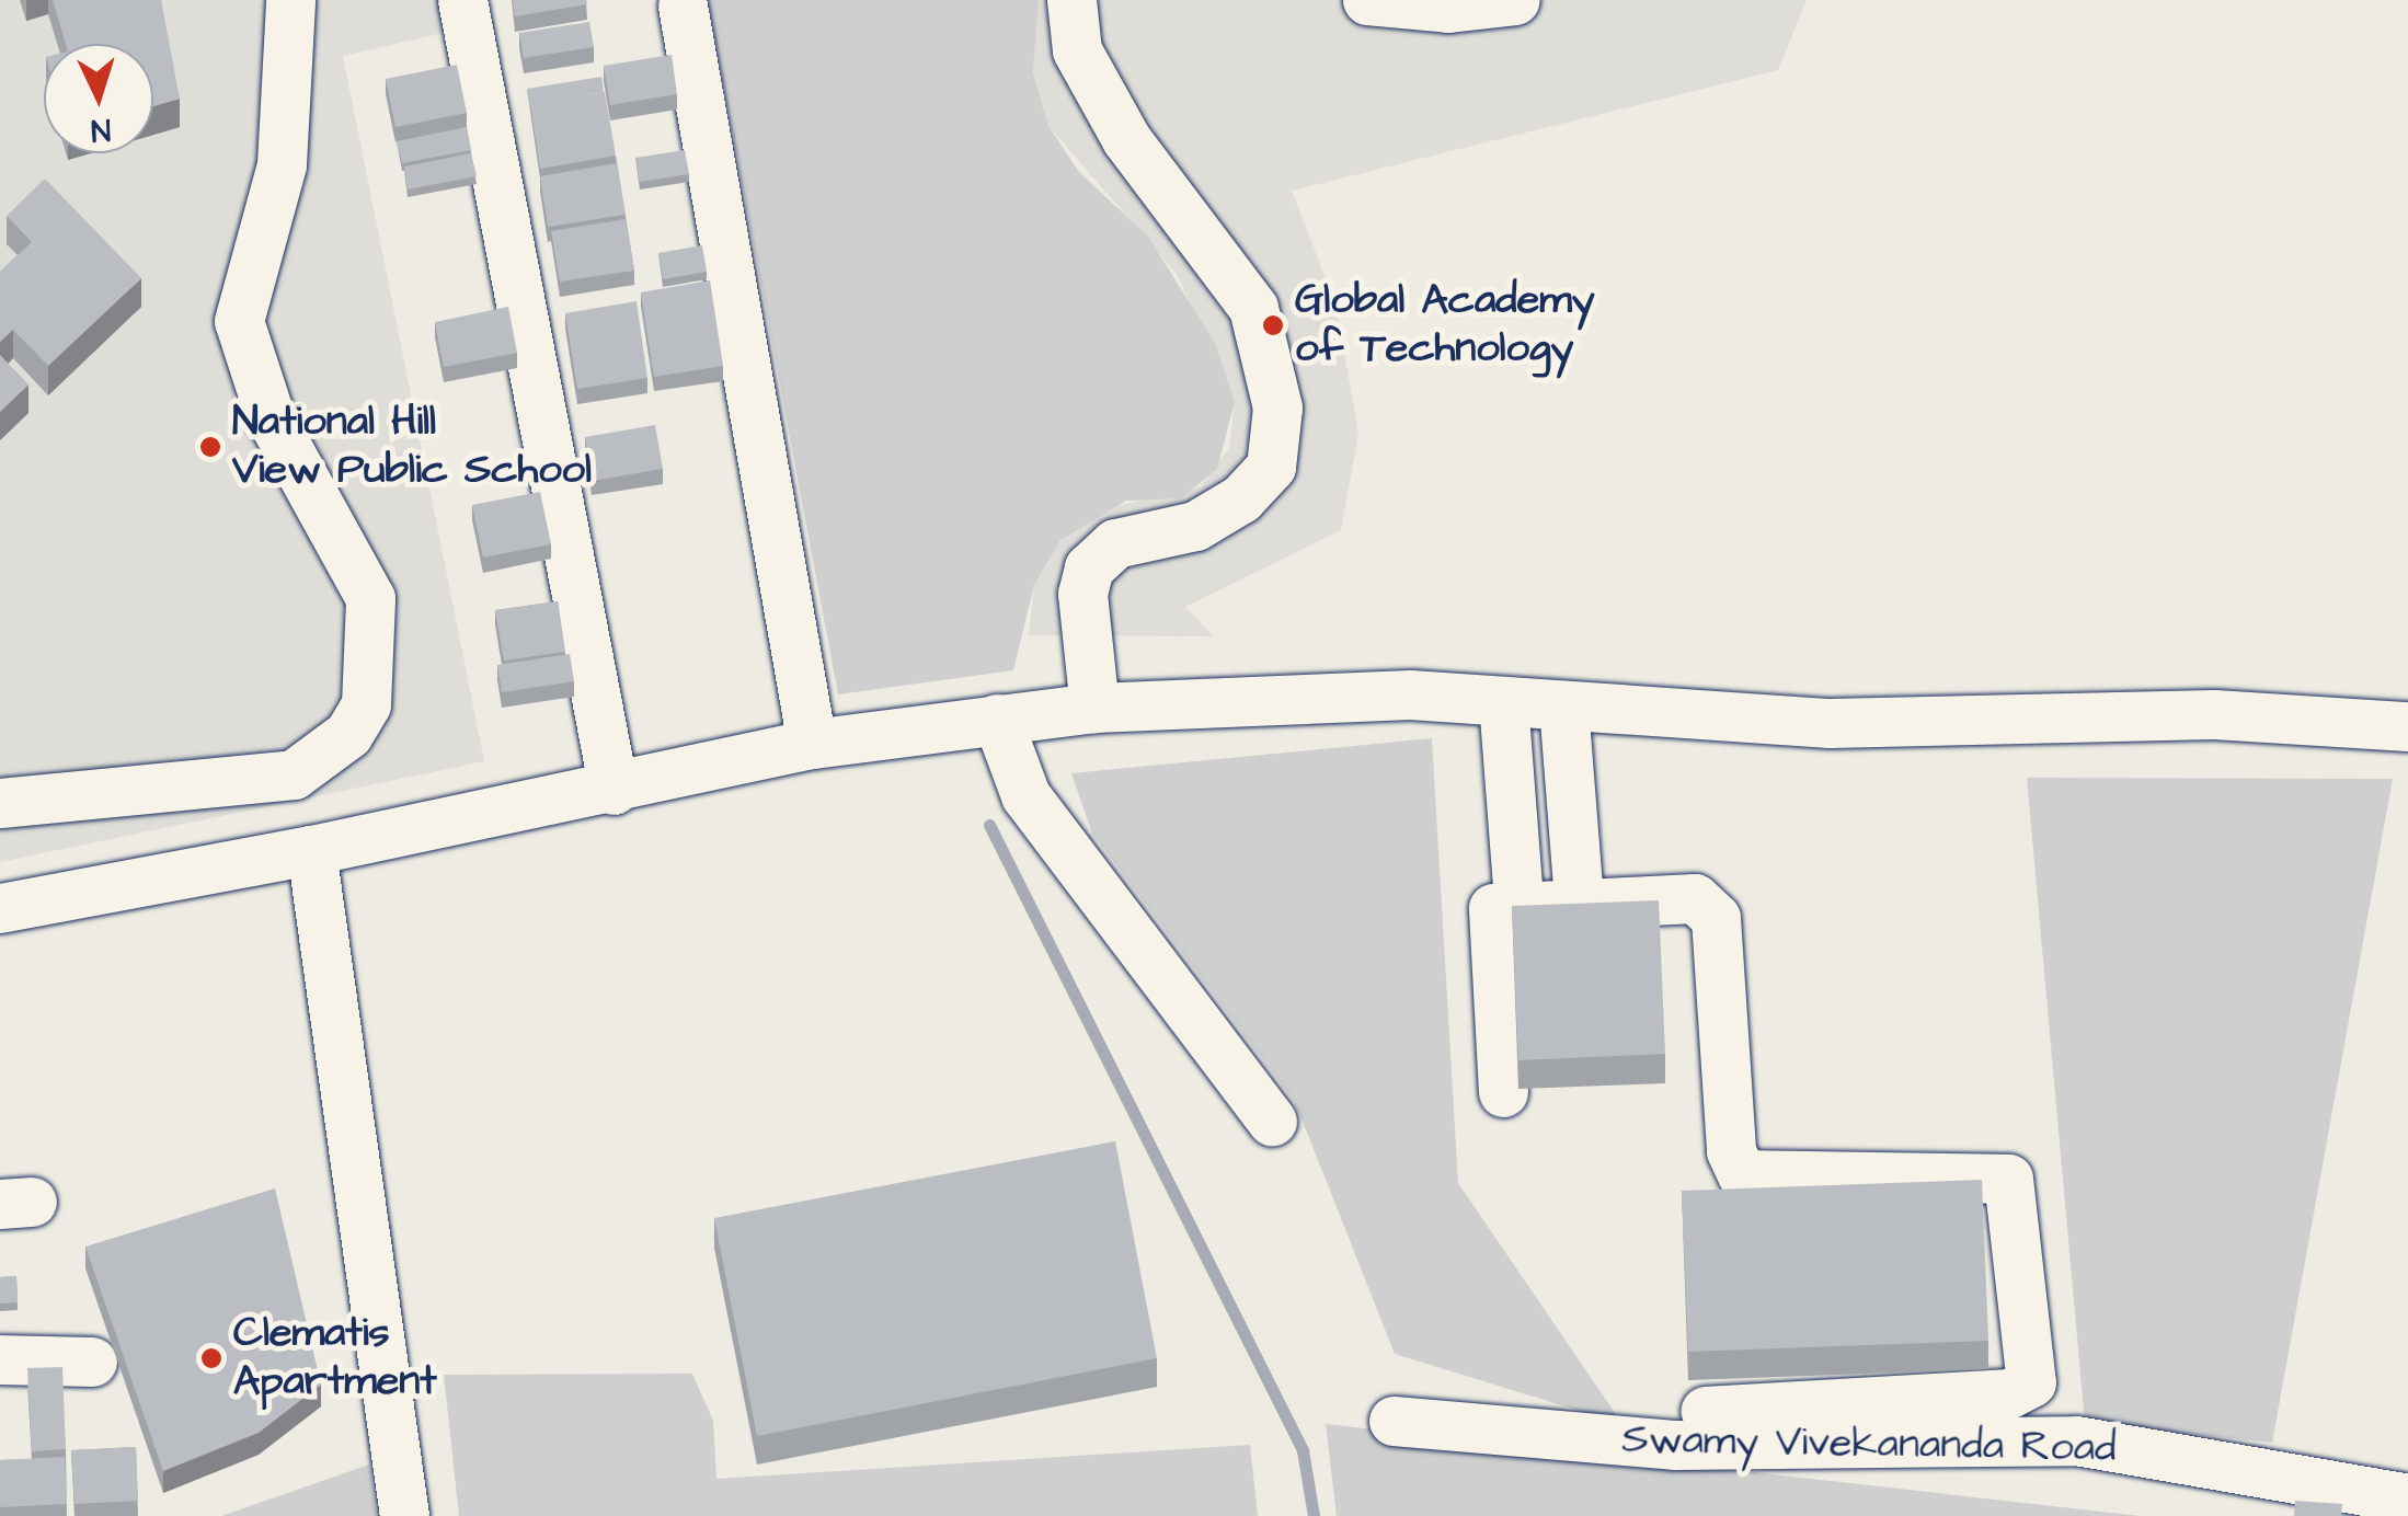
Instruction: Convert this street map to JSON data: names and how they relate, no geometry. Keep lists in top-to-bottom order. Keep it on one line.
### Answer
{"streets":{"street":["Swamy Vivekananda Road"]},"places":["Global Academy of Technology","National Hill View Public School","Clematis Apartment"],"north":"bottom"}
